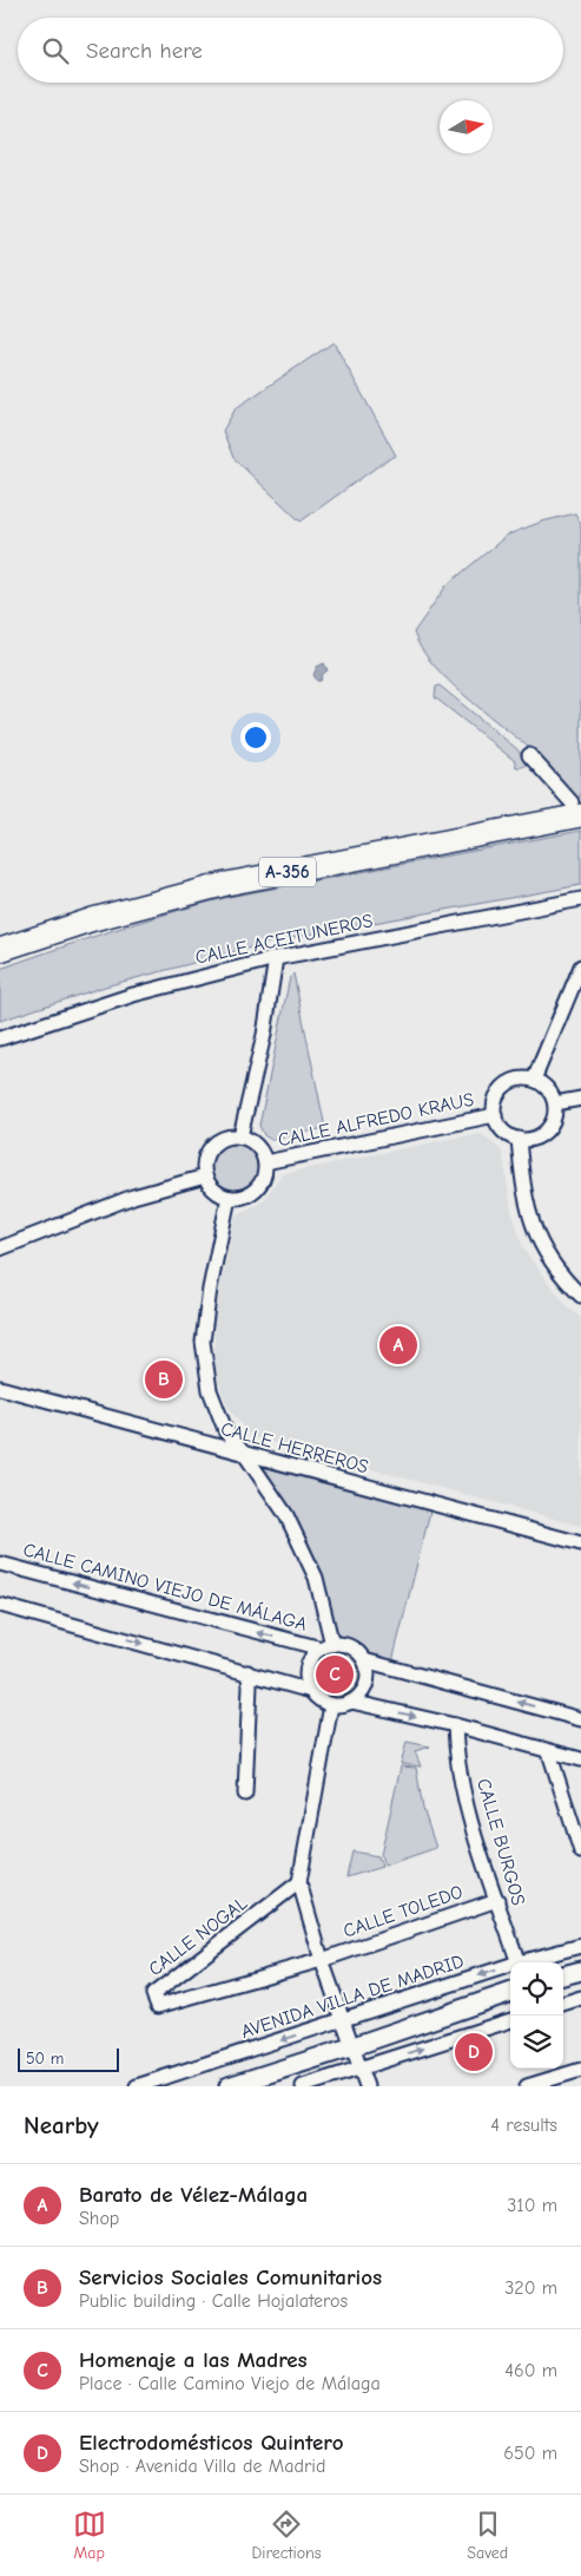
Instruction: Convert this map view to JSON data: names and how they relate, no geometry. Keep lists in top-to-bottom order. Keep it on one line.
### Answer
{"streets":{"main road":["A-356"],"street":["CALLE ACEITUNEROS","CALLE ALFREDO KRAUS","CALLE HERREROS","CALLE CAMINO VIEJO DE MÁLAGA","CALLE BURGOS","CALLE TOLEDO","CALLE NOGAL","AVENIDA VILLA DE MADRID"]},"crossings":[["CALLE BURGOS","CALLE TOLEDO"],["CALLE TOLEDO","CALLE NOGAL"]],"scale_bar":"50 m","north":"right","page":{"search":"Search here","pins":["A","B","C","D"],"scale":"50 m","heading":["Nearby","4 results"],"list":[{"mark":"A","name":"Barato de Vélez-Málaga","note":"Shop","value":"310 m"},{"mark":"B","name":"Servicios Sociales Comunitarios","note":"Public building · Calle Hojalateros","value":"320 m"},{"mark":"C","name":"Homenaje a las Madres","note":"Place · Calle Camino Viejo de Málaga","value":"460 m"},{"mark":"D","name":"Electrodomésticos Quintero","note":"Shop · Avenida Villa de Madrid","value":"650 m"}],"nav":["Map","Directions","Saved"]}}
